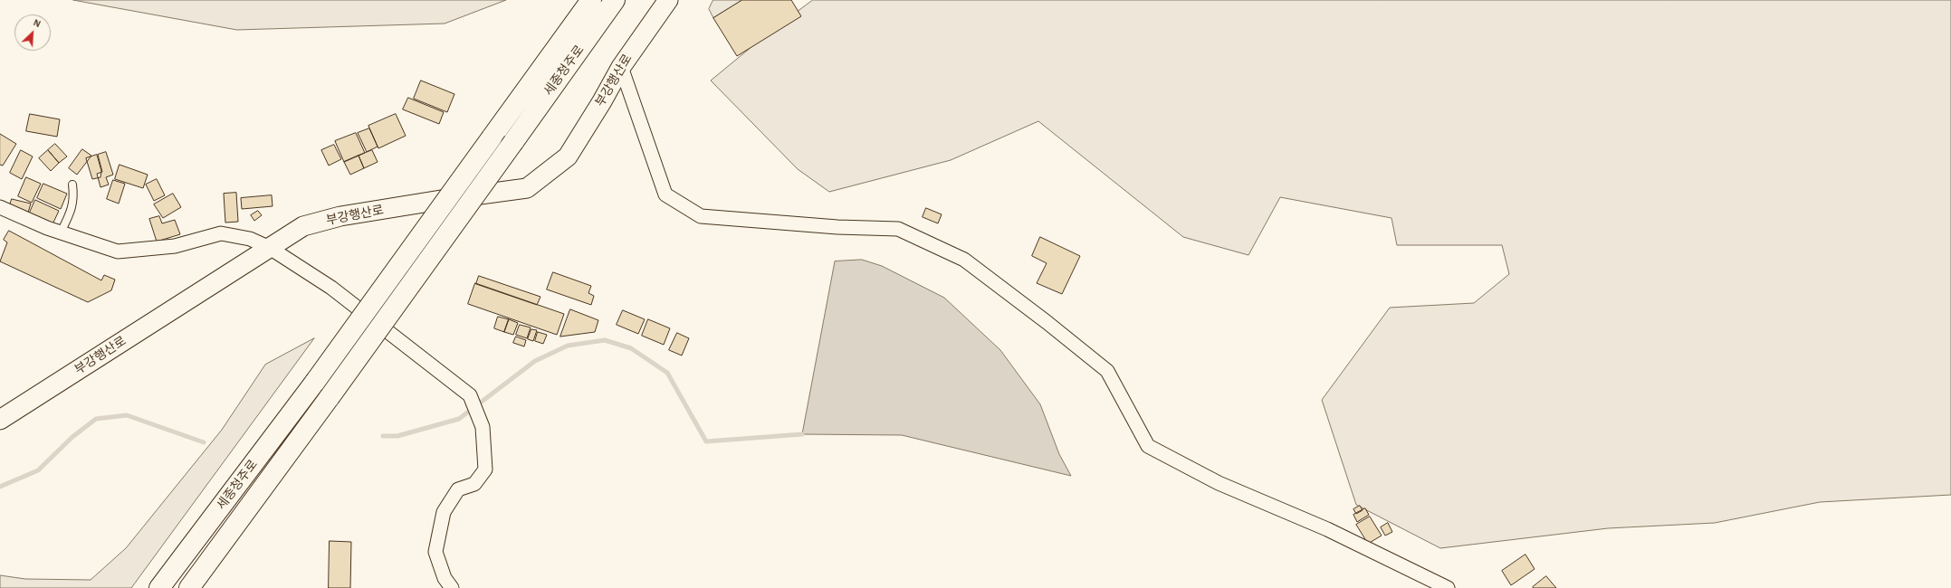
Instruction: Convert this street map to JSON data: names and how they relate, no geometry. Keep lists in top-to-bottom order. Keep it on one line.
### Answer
{"streets":{"highway":["세종청주로"],"street":["부강행산로"]},"north":"top right"}
